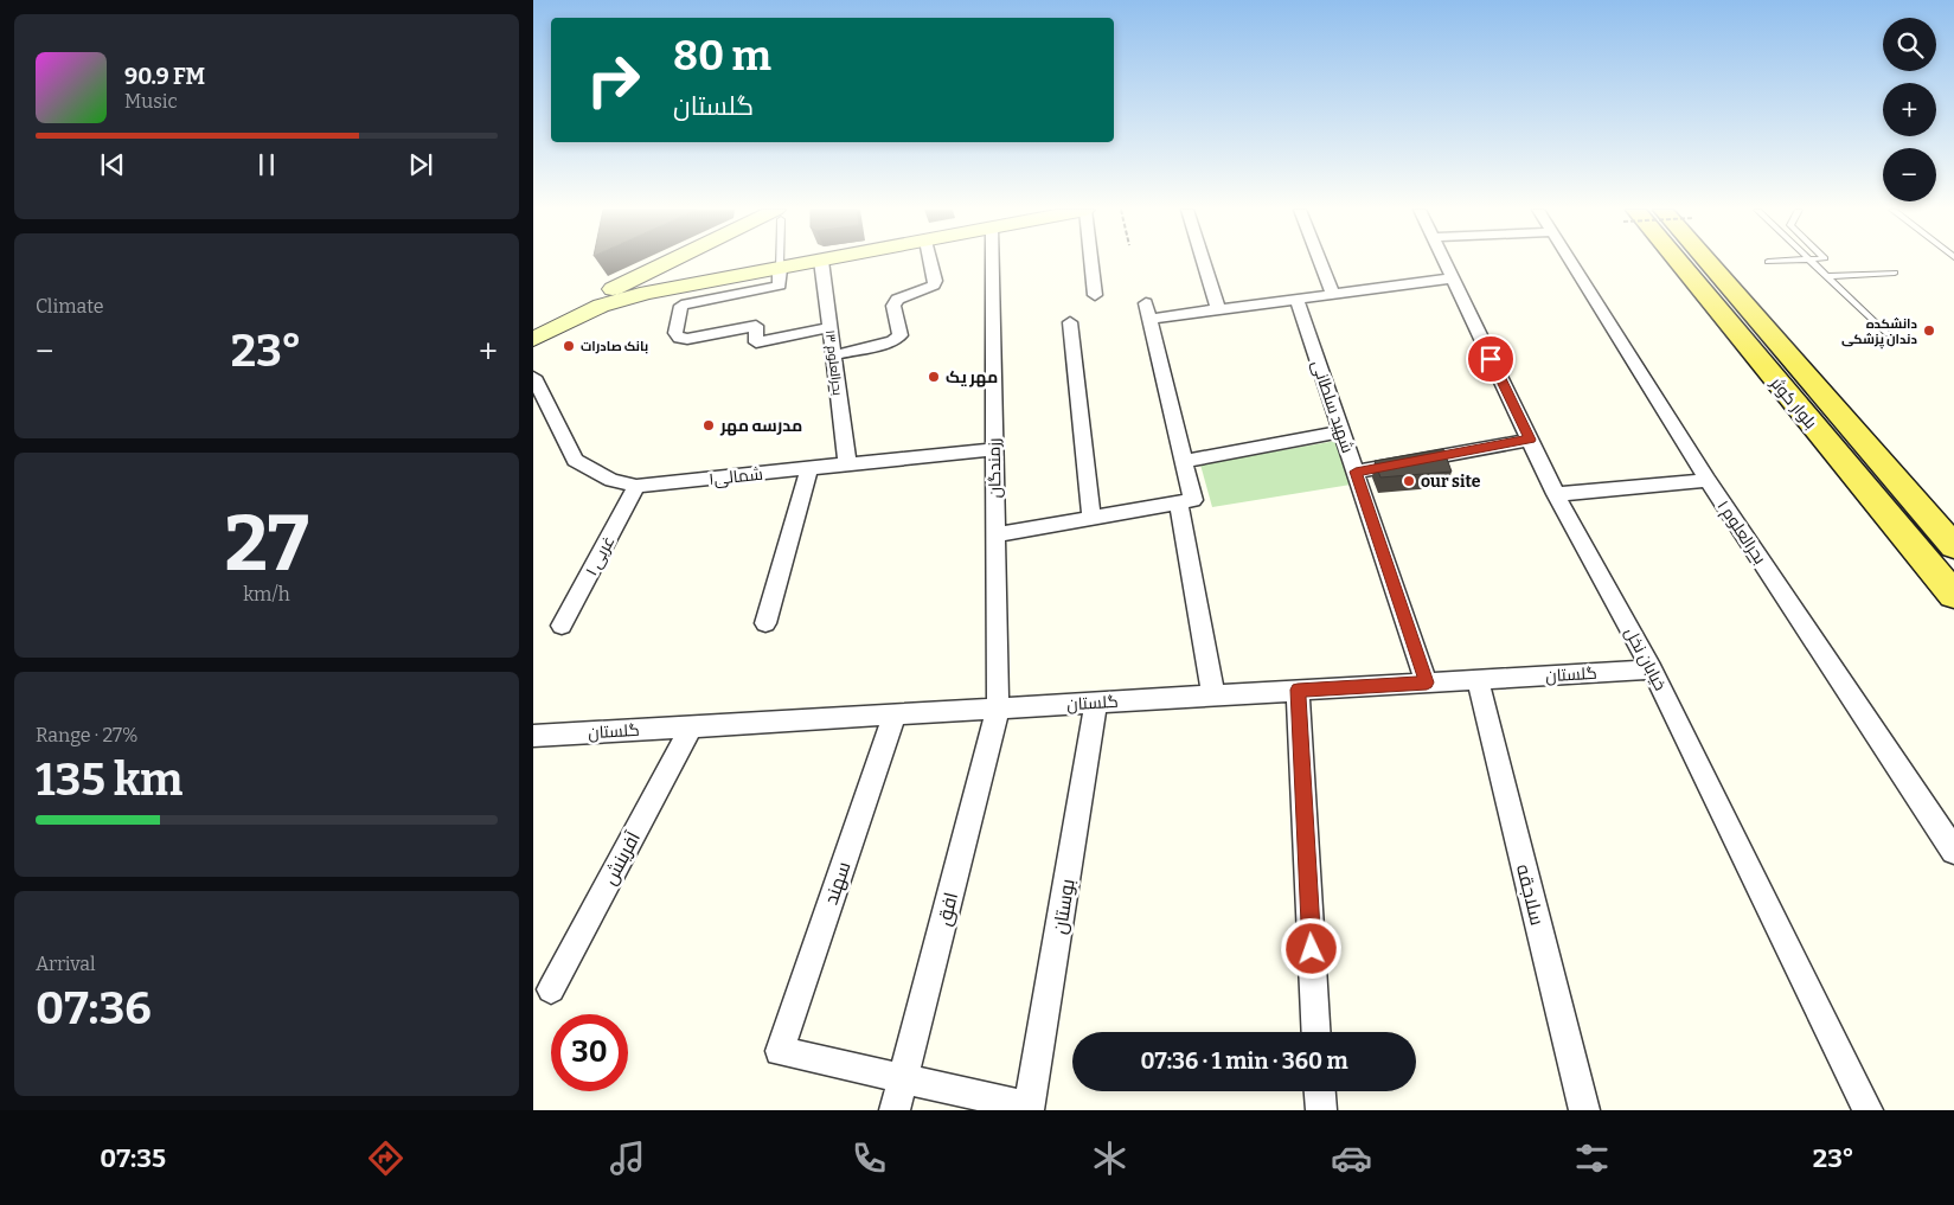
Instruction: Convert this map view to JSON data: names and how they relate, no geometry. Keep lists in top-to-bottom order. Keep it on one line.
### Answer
{"streets":{"main road":["بلوار کوثر"],"street":["بحرالعلوم ۱۳","شهید سلطانی","رزمندگان","شمالی۱","بحرالعلوم ۱","غربی ۱","خیابان نخل","گلستان","آفرینش","سهند","سلاجقه","بوستان","افق"]},"crossings":[["بحرالعلوم ۱۳","شمالی۱"],["شهید سلطانی","گلستان"],["رزمندگان","شمالی۱"],["رزمندگان","گلستان"],["رزمندگان","افق"],["شمالی۱","غربی ۱"],["خیابان نخل","گلستان"],["گلستان","آفرینش"],["گلستان","سهند"],["گلستان","سلاجقه"],["گلستان","بوستان"],["گلستان","افق"],["سهند","افق"]],"places":["دانشکده دندان پزشکی","بانک صادرات","مهر یک","مدرسه مهر","our site"],"page":{"map_buttons":["+","−"],"turn":["80 m","گلستان"],"song":["90.9 FM","Music"],"tile":["Climate",["27","km/h"],["Range · 27%","135 km"],["Arrival","07:36"]],"heat":["−","23°","+"],"limit":"30","trip":"07:36 · 1 min · 360 m","tabs":["07:35","23°"]}}
